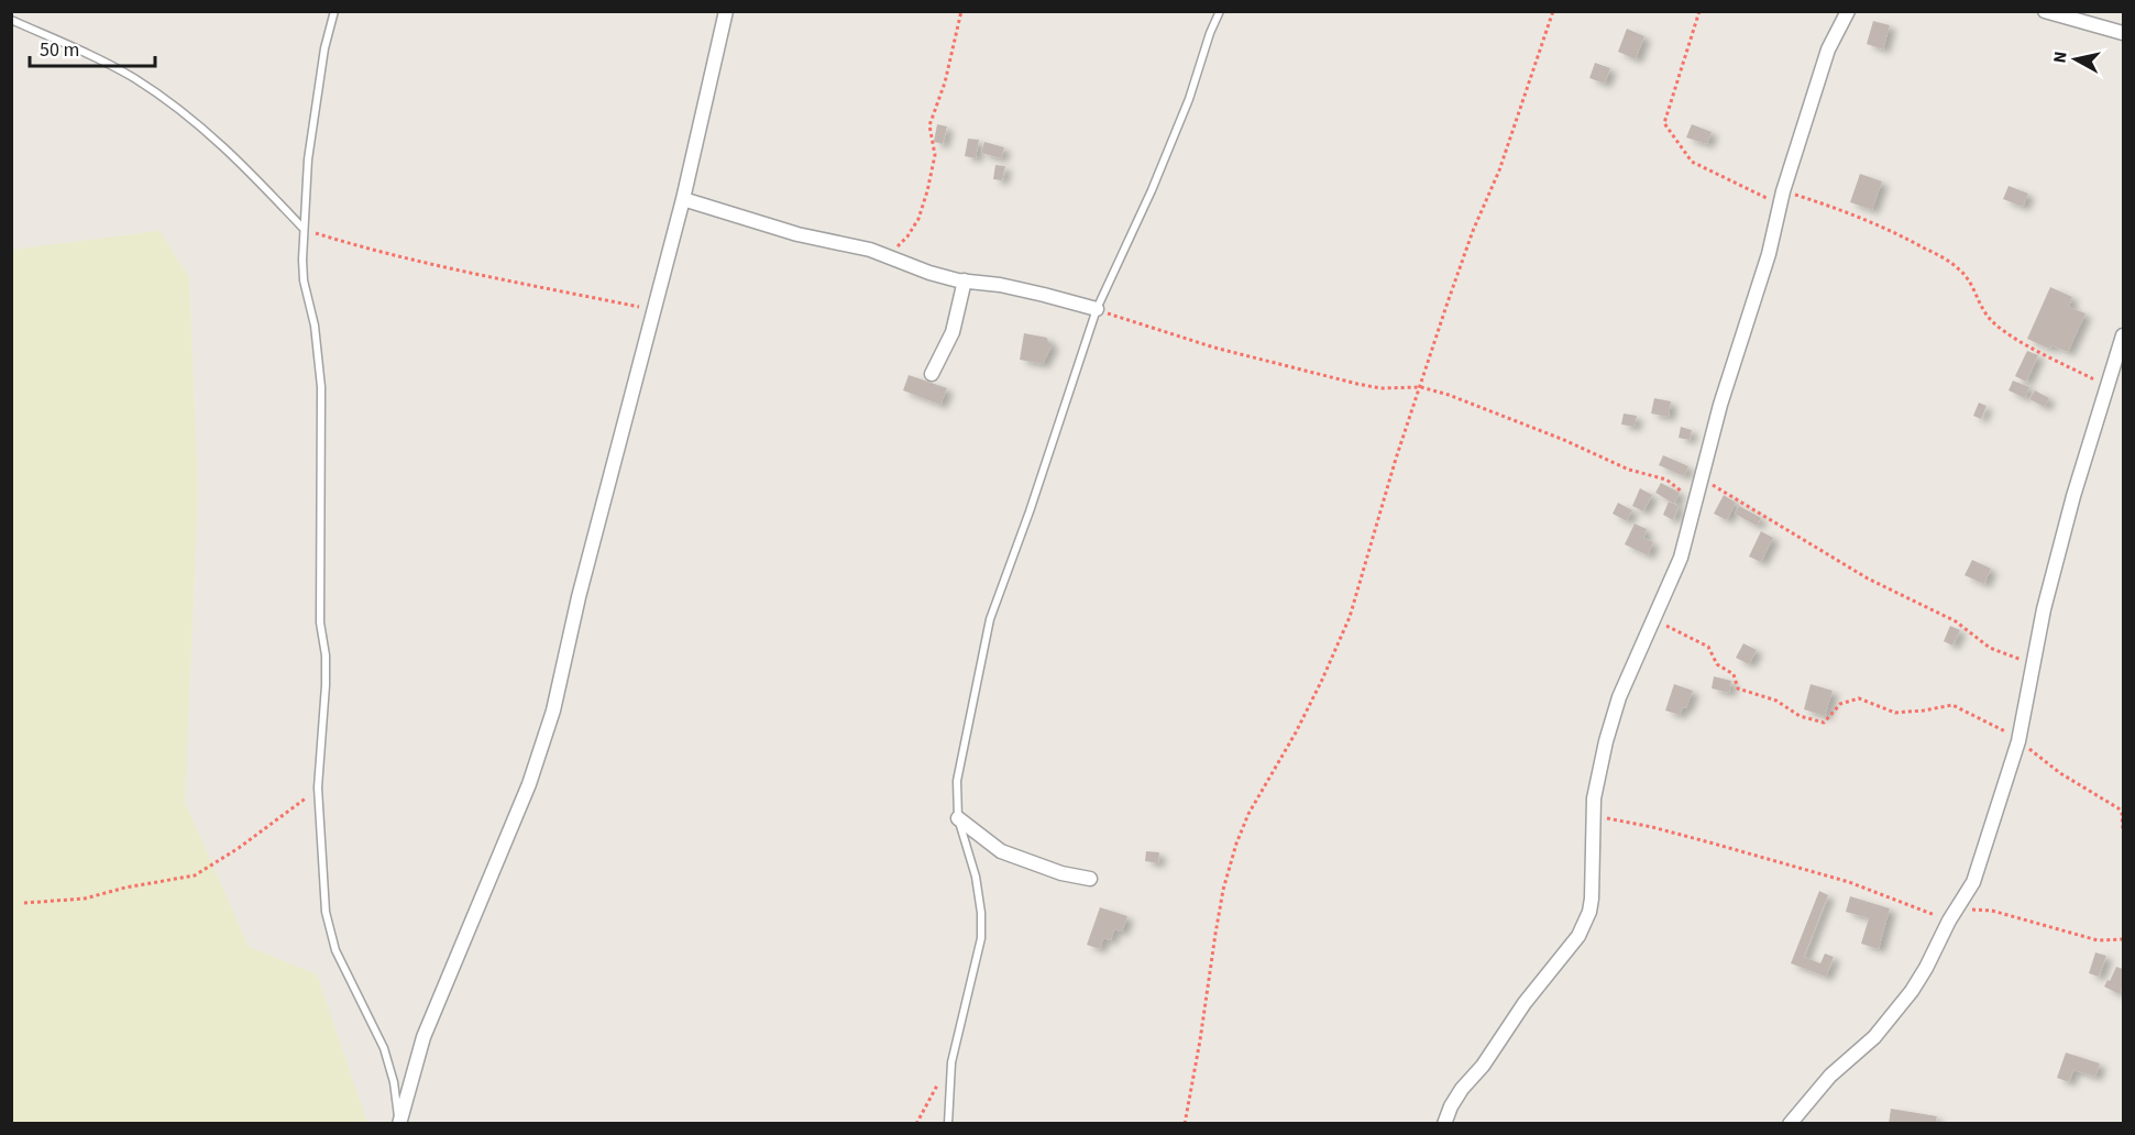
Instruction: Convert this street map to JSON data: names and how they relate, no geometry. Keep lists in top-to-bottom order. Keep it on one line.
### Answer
{"scale_bar":"50 m","north":"left"}
